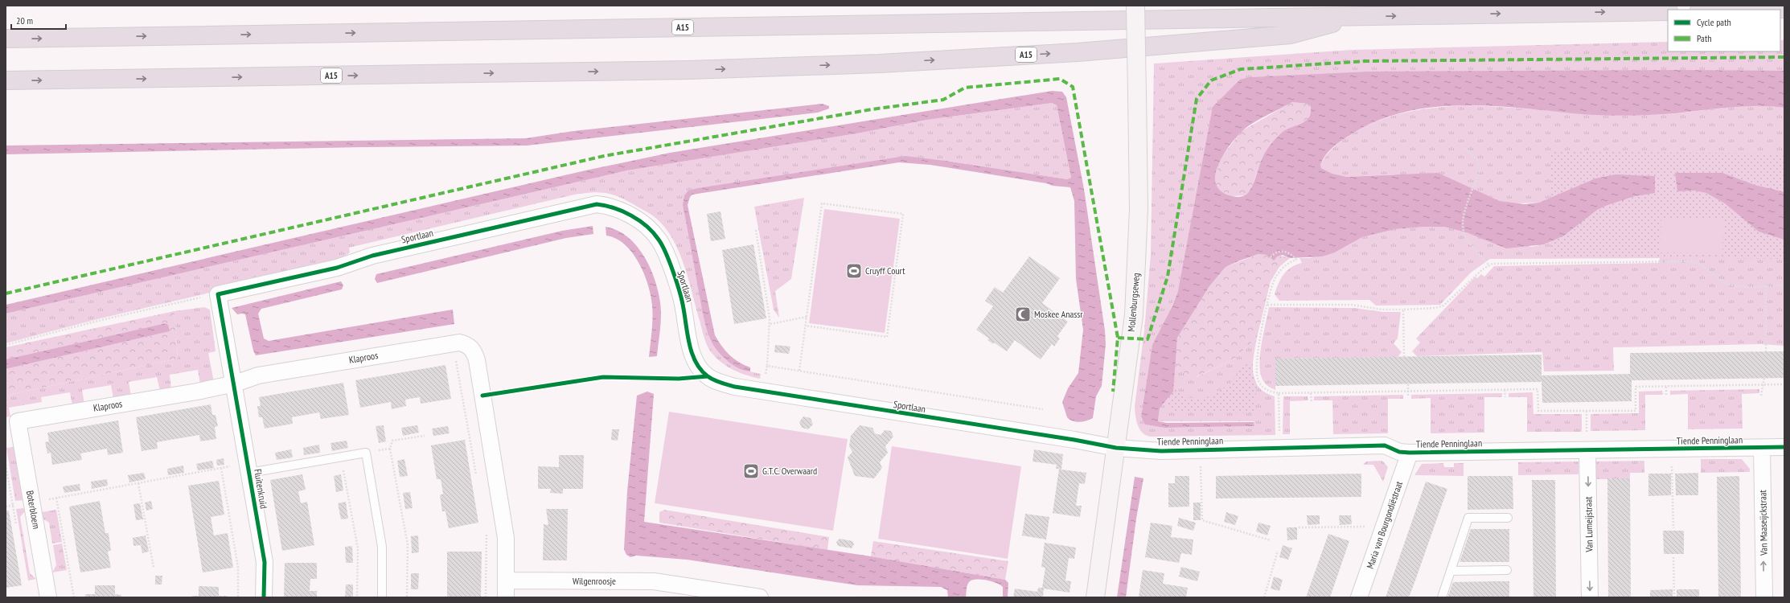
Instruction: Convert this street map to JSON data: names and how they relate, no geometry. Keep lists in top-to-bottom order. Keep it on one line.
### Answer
{"streets":{"highway":["A15"],"street":["Sportlaan","Mollenburgseweg","Klaproos","Tiende Penninglaan","Fluitenkruid","Boterbloem","Van Maaseijckstraat","Van Lumeijstraat","Maria van Bourgondiëstraat","Wilgenroosje"]},"crossings":[["Sportlaan","Mollenburgseweg"],["Sportlaan","Tiende Penninglaan"],["Mollenburgseweg","Tiende Penninglaan"],["Klaproos","Fluitenkruid"],["Klaproos","Boterbloem"],["Klaproos","Wilgenroosje"],["Tiende Penninglaan","Van Maaseijckstraat"],["Tiende Penninglaan","Van Lumeijstraat"],["Tiende Penninglaan","Maria van Bourgondiëstraat"]],"one_way":["Van Maaseijckstraat","Van Lumeijstraat"],"places":{"sports":["Cruyff Court","G.T.C. Overwaard"],"mosque":["Moskee Anassr"]},"legend":["Cycle path","Path"],"scale_bar":"20 m"}
